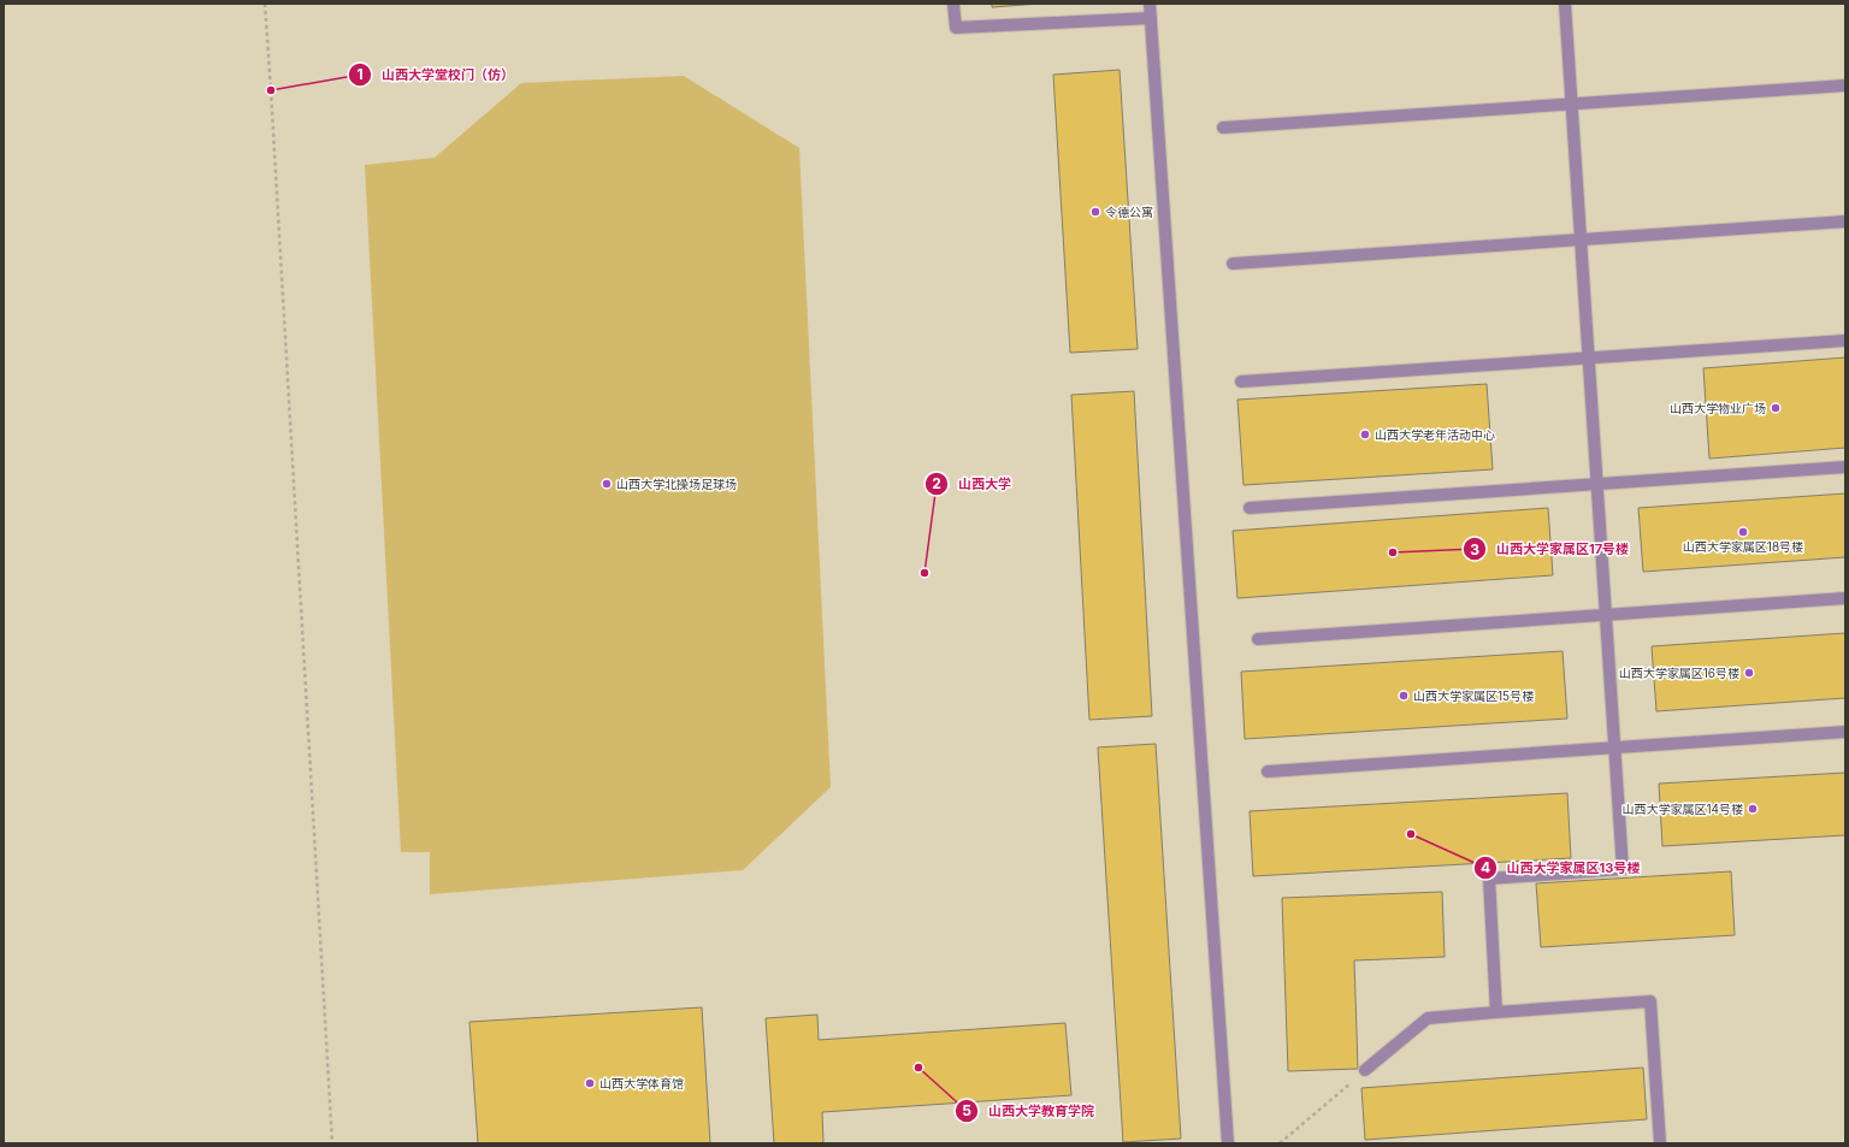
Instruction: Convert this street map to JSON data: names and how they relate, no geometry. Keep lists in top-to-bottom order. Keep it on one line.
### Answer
{"places":["山西大学堂校门（仿）","令德公寓","山西大学物业广场","山西大学老年活动中心","山西大学北操场足球场","山西大学家属区18号楼","山西大学家属区17号楼","山西大学","山西大学家属区16号楼","山西大学家属区15号楼","山西大学家属区14号楼","山西大学家属区13号楼","山西大学教育学院","山西大学体育馆"]}
